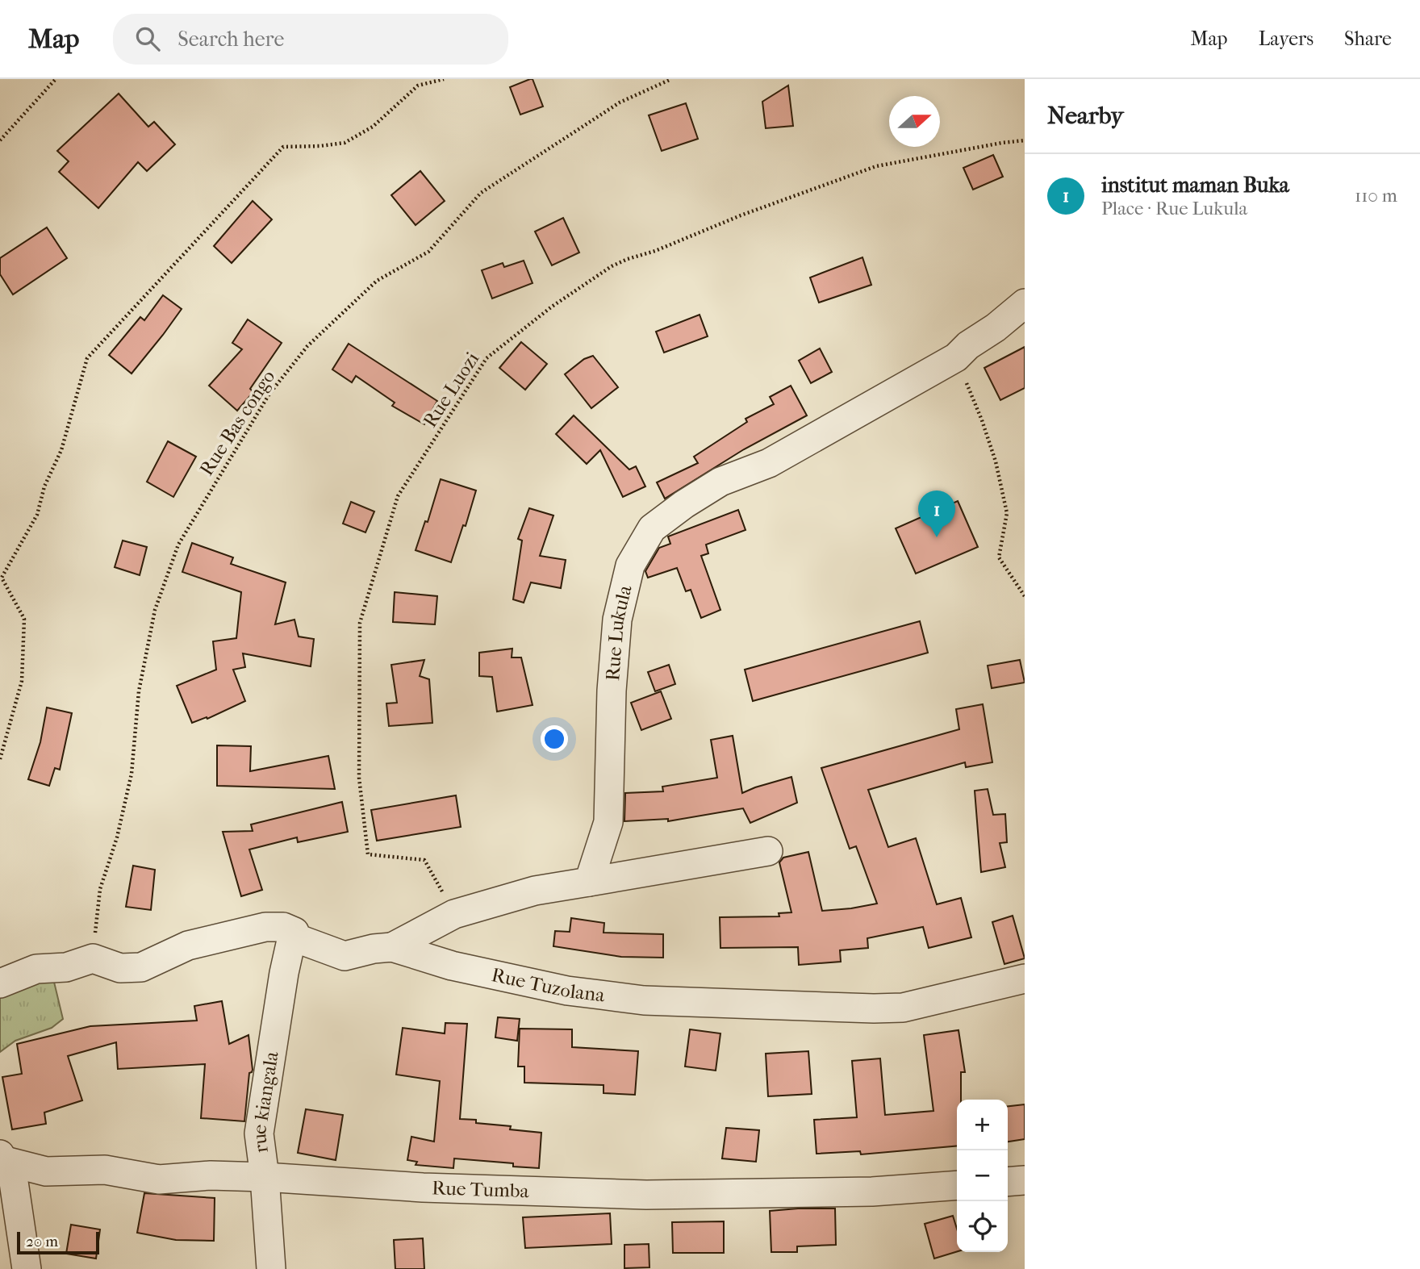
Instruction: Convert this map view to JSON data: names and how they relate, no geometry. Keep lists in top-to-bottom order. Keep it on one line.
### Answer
{"streets":{"street":["Rue Lukula","Rue Tuzolana","rue kiangala","Rue Tumba"],"path":["Rue Luozi","Rue Bas congo"]},"crossings":[["Rue Bas congo","Rue Tuzolana"],["Rue Tuzolana","rue kiangala"],["rue kiangala","Rue Tumba"]],"scale_bar":"20 m","north":"right","page":{"header":"Map","search":"Search here","nav":["Map","Layers","Share"],"heading":"Nearby","list":[{"mark":"1","name":"institut maman Buka","note":"Place · Rue Lukula","value":"110 m"}],"pins":"1","map_buttons":["+","−"],"scale":"20 m"}}
